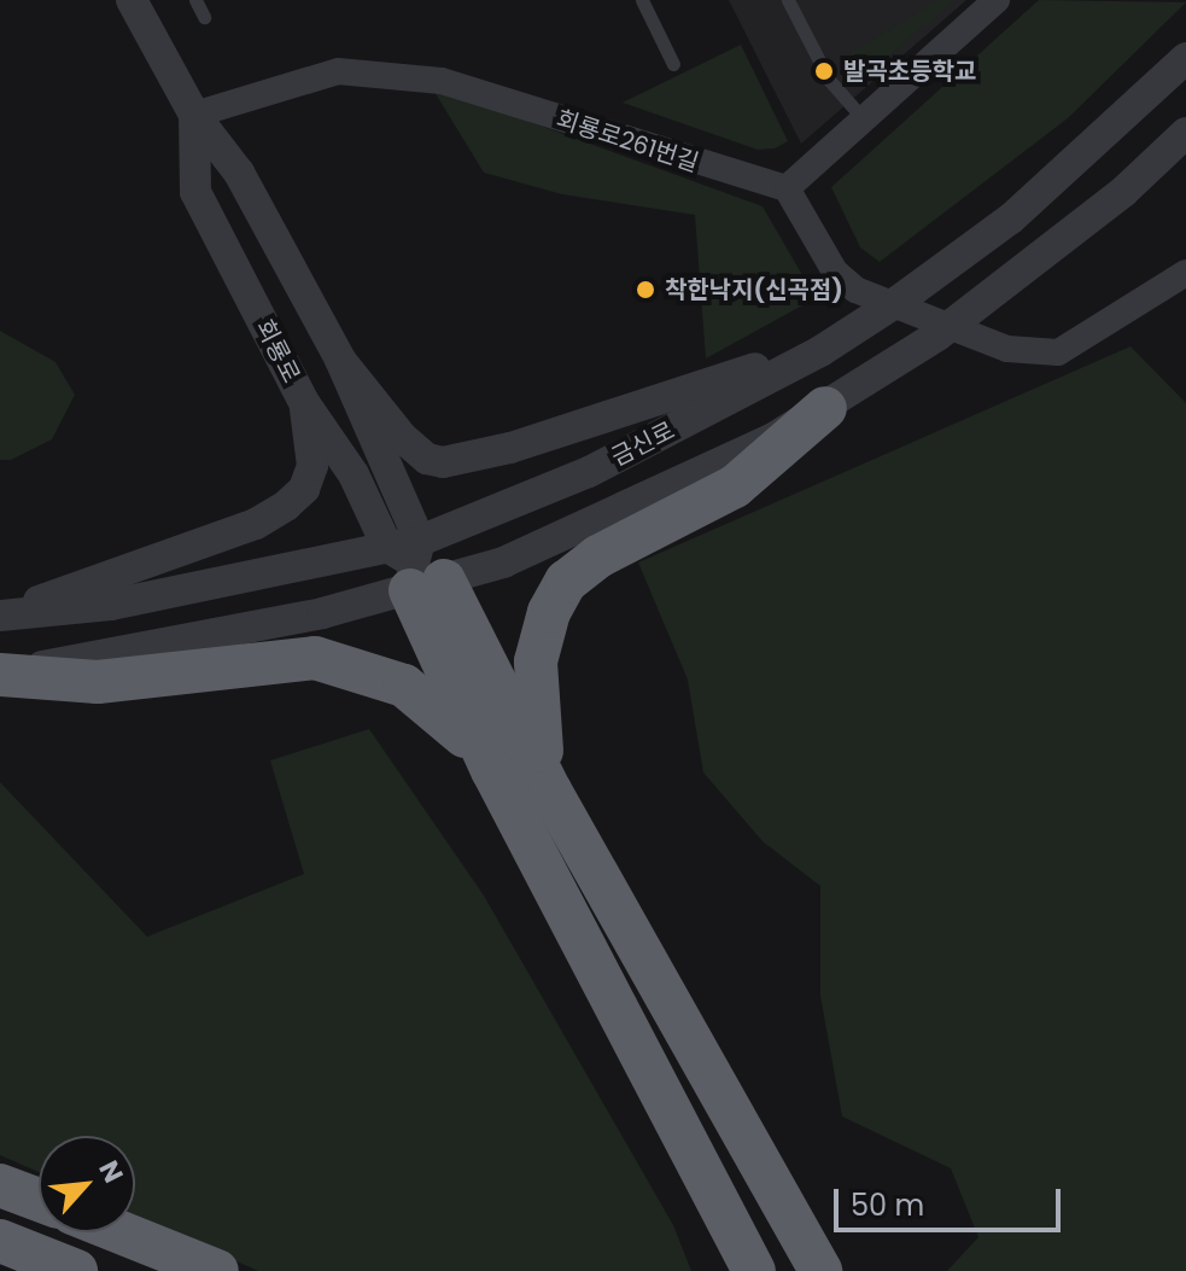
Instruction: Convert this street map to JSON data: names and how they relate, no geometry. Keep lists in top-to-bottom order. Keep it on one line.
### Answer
{"streets":{"street":["회룡로261번길","회룡로","금신로"]},"crossings":[["회룡로261번길","회룡로"],["회룡로","금신로"]],"places":["발곡초등학교","착한낙지(신곡점)"],"scale_bar":"50 m","north":"top right"}
